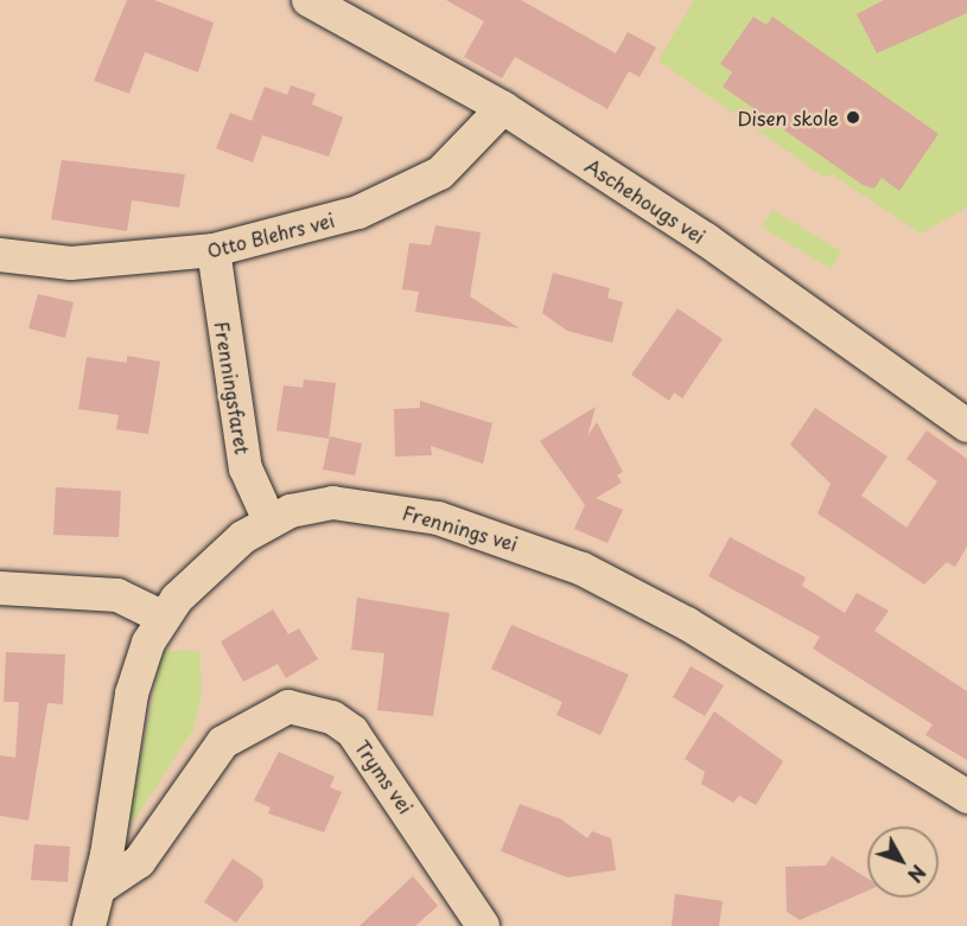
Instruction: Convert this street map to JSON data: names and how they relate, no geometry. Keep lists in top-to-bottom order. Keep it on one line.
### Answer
{"streets":{"street":["Aschehougs vei","Otto Blehrs vei","Frenningsfaret","Frennings vei","Tryms vei"]},"crossings":[["Aschehougs vei","Otto Blehrs vei"],["Otto Blehrs vei","Frenningsfaret"],["Frenningsfaret","Frennings vei"],["Frennings vei","Tryms vei"]],"places":["Disen skole"],"north":"bottom right"}
